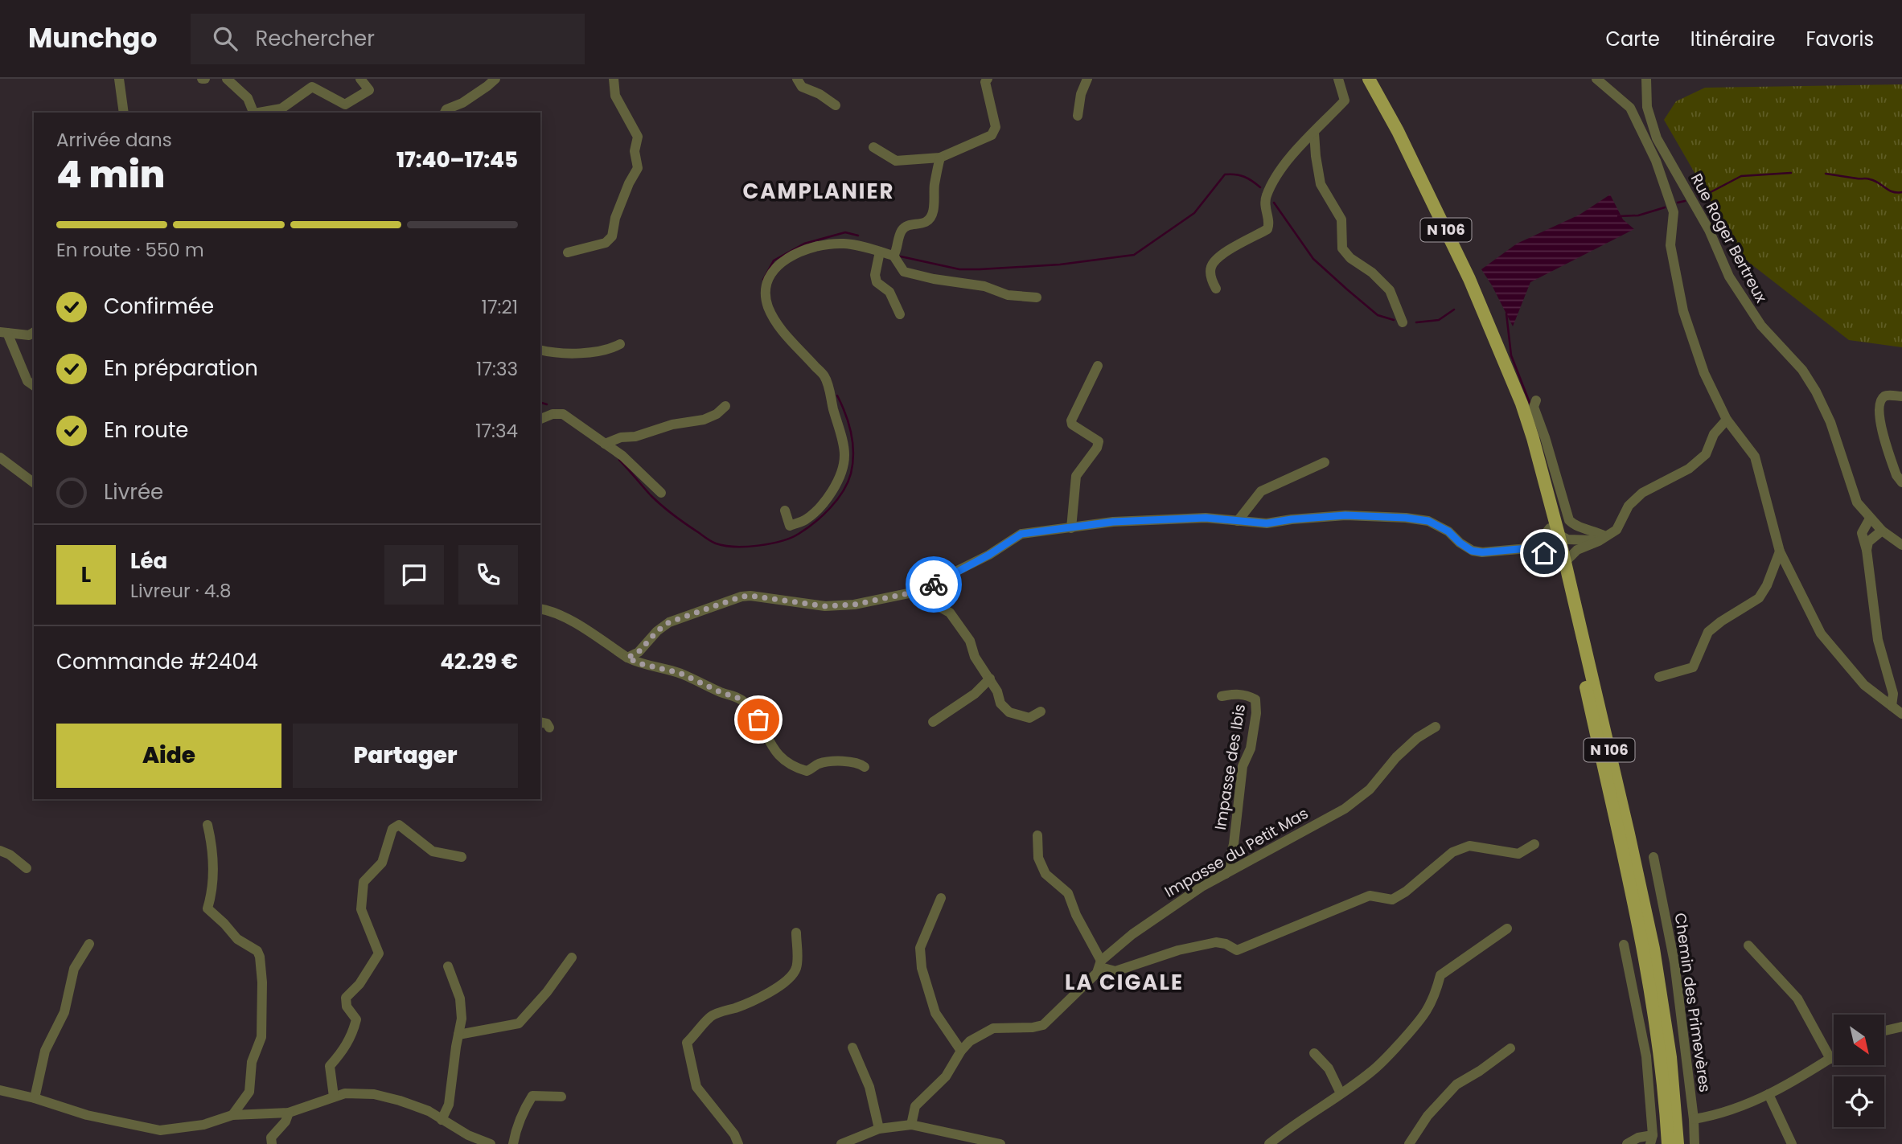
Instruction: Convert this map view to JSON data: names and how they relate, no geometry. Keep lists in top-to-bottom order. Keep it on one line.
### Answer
{"streets":{"main road":["N 106"],"street":["Rue Roger Bertreux","Impasse des Ibis","Impasse du Petit Mas","Chemin des Primevères"]},"crossings":[["Impasse des Ibis","Impasse du Petit Mas"]],"districts":["CAMPLANIER","LA CIGALE"],"north":"bottom right","page":{"header":"Munchgo","search":"Rechercher","nav":["Carte","Itinéraire","Favoris"],"heading":["4 min","Arrivée dans","17:40–17:45"],"panel":["Léa","Livreur · 4.8","Commande #2404","42.29 €"],"bar":"En route · 550 m","list":[["Confirmée","17:21"],["En préparation","17:33"],["En route","17:34"],"Livrée"],"round":"L","buttons":["Aide","Partager"]}}
